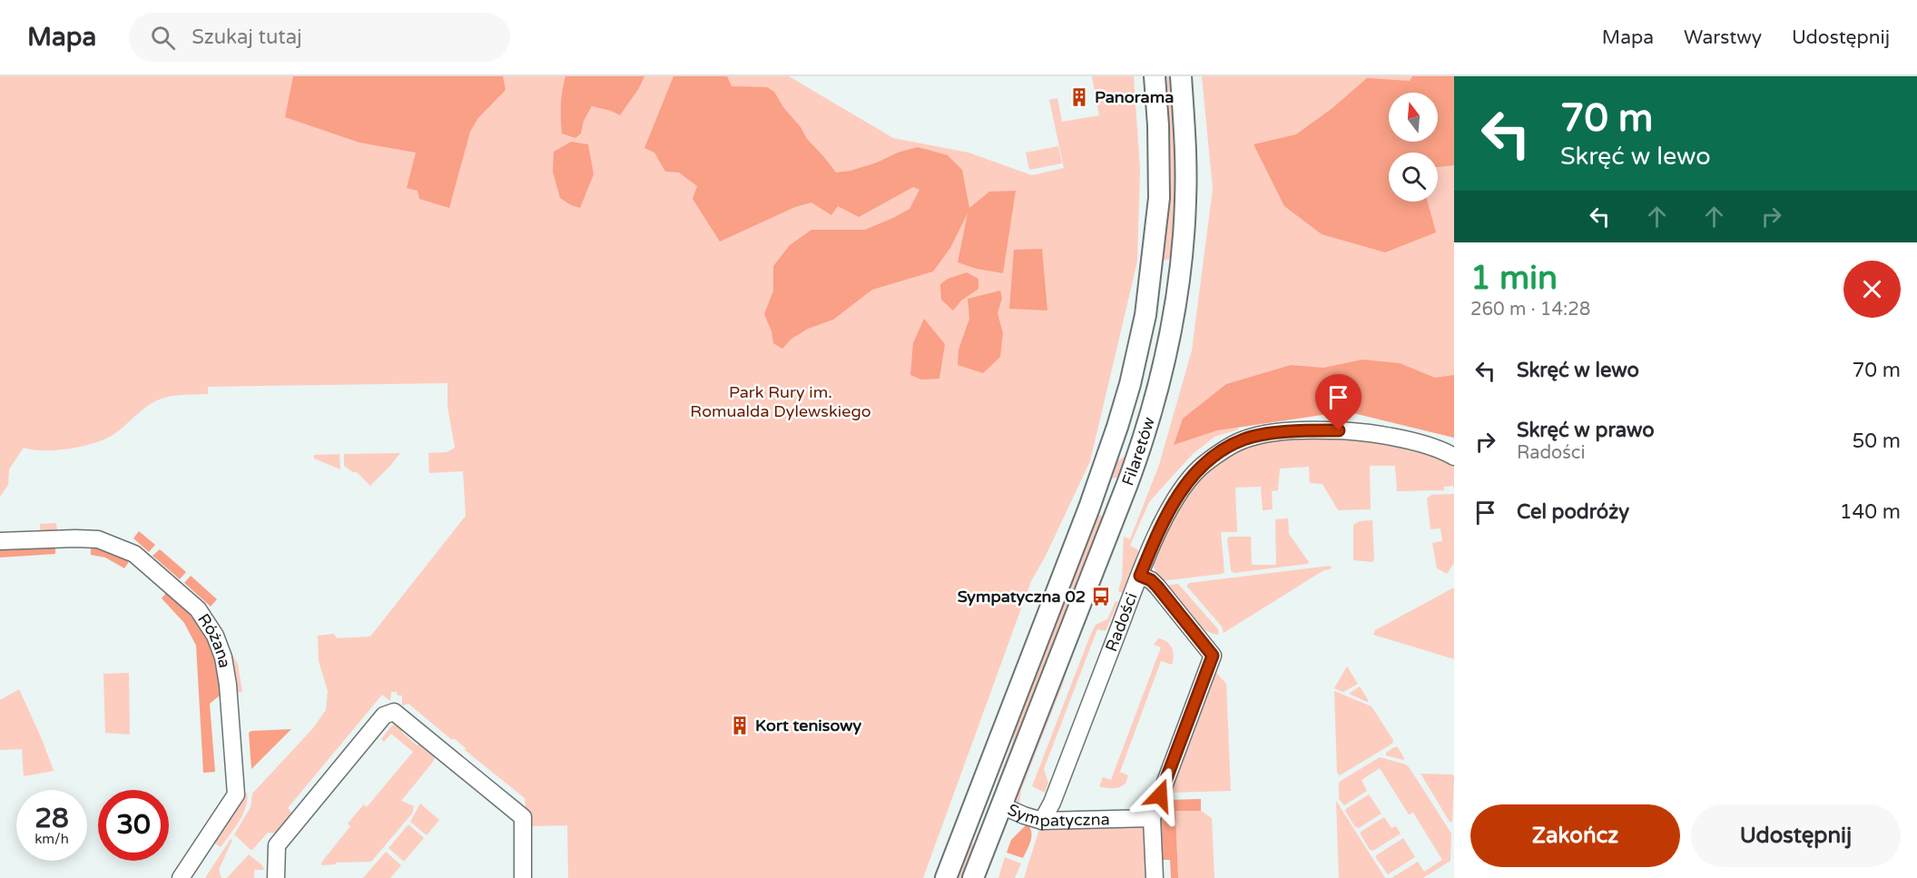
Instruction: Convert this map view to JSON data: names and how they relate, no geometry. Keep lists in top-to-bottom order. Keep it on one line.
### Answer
{"streets":{"main road":["Filaretów"],"street":["Radości","Różana","Sympatyczna"]},"crossings":[["Filaretów","Sympatyczna"],["Radości","Sympatyczna"]],"parks":["Park Rury im. Romualda Dylewskiego"],"places":{"building":["Panorama","Kort tenisowy"],"bus stop":["Sympatyczna 02"]},"north":"top","page":{"header":"Mapa","search":"Szukaj tutaj","nav":["Mapa","Warstwy","Udostępnij"],"turn":["70 m","Skręć w lewo"],"heading":["1 min","260 m · 14:28"],"list":[{"name":"Skręć w lewo","value":"70 m"},{"name":"Skręć w prawo","note":"Radości","value":"50 m"},{"name":"Cel podróży","value":"140 m"}],"speed":"28 km/h","limit":"30","buttons":["Zakończ","Udostępnij"]}}
